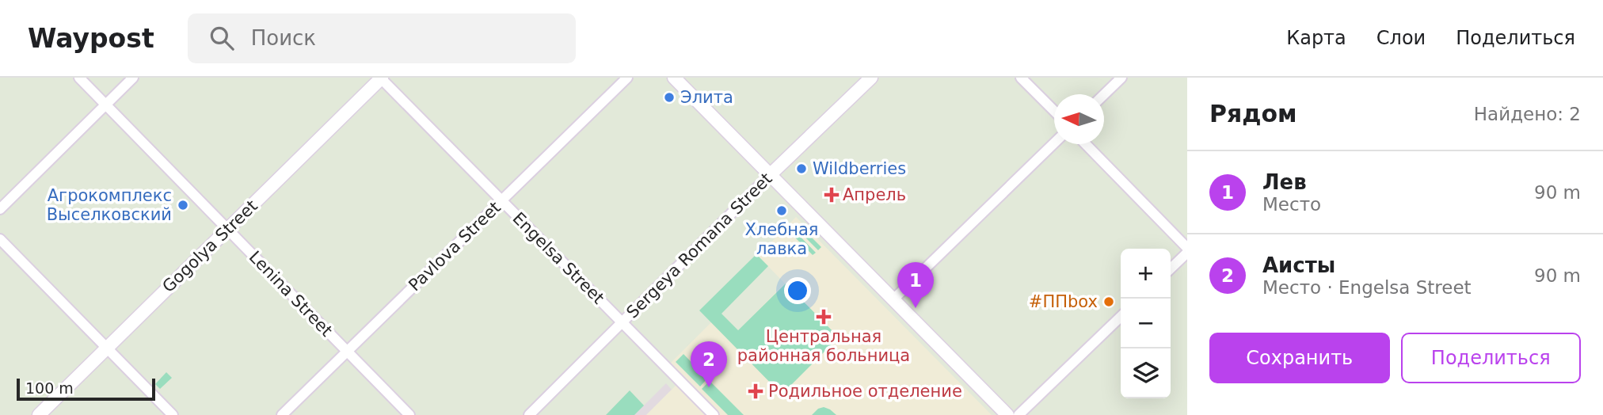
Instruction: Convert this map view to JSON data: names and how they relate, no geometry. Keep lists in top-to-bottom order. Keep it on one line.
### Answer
{"streets":{"street":["Sergeya Romana Street","Gogolya Street","Pavlova Street","Engelsa Street","Lenina Street"]},"crossings":[["Sergeya Romana Street","Engelsa Street"],["Gogolya Street","Engelsa Street"],["Gogolya Street","Lenina Street"],["Pavlova Street","Engelsa Street"],["Pavlova Street","Lenina Street"]],"places":{"other":["Элита","Wildberries","Агрокомплекс Выселковский","Хлебная лавка","#ППbox"],"health":["Апрель","Центральная районная больница","Родильное отделение"]},"scale_bar":"100 m","north":"left","page":{"header":"Waypost","search":"Поиск","nav":["Карта","Слои","Поделиться"],"heading":["Рядом","Найдено: 2"],"list":[{"mark":"1","name":"Лев","note":"Место","value":"90 m"},{"mark":"2","name":"Аисты","note":"Место · Engelsa Street","value":"90 m"}],"map_buttons":["+","−"],"pins":["1","2"],"buttons":["Сохранить","Поделиться"],"scale":"100 m"}}
